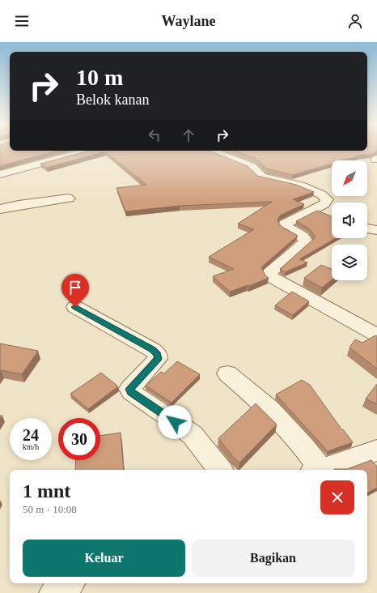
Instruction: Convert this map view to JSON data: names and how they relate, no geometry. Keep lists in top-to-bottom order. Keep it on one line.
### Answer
{"north":"bottom left","page":{"header":"Waylane","turn":["10 m","Belok kanan"],"speed":"24 km/h","limit":"30","heading":["1 mnt","50 m · 10:08"],"buttons":["Keluar","Bagikan"]}}
